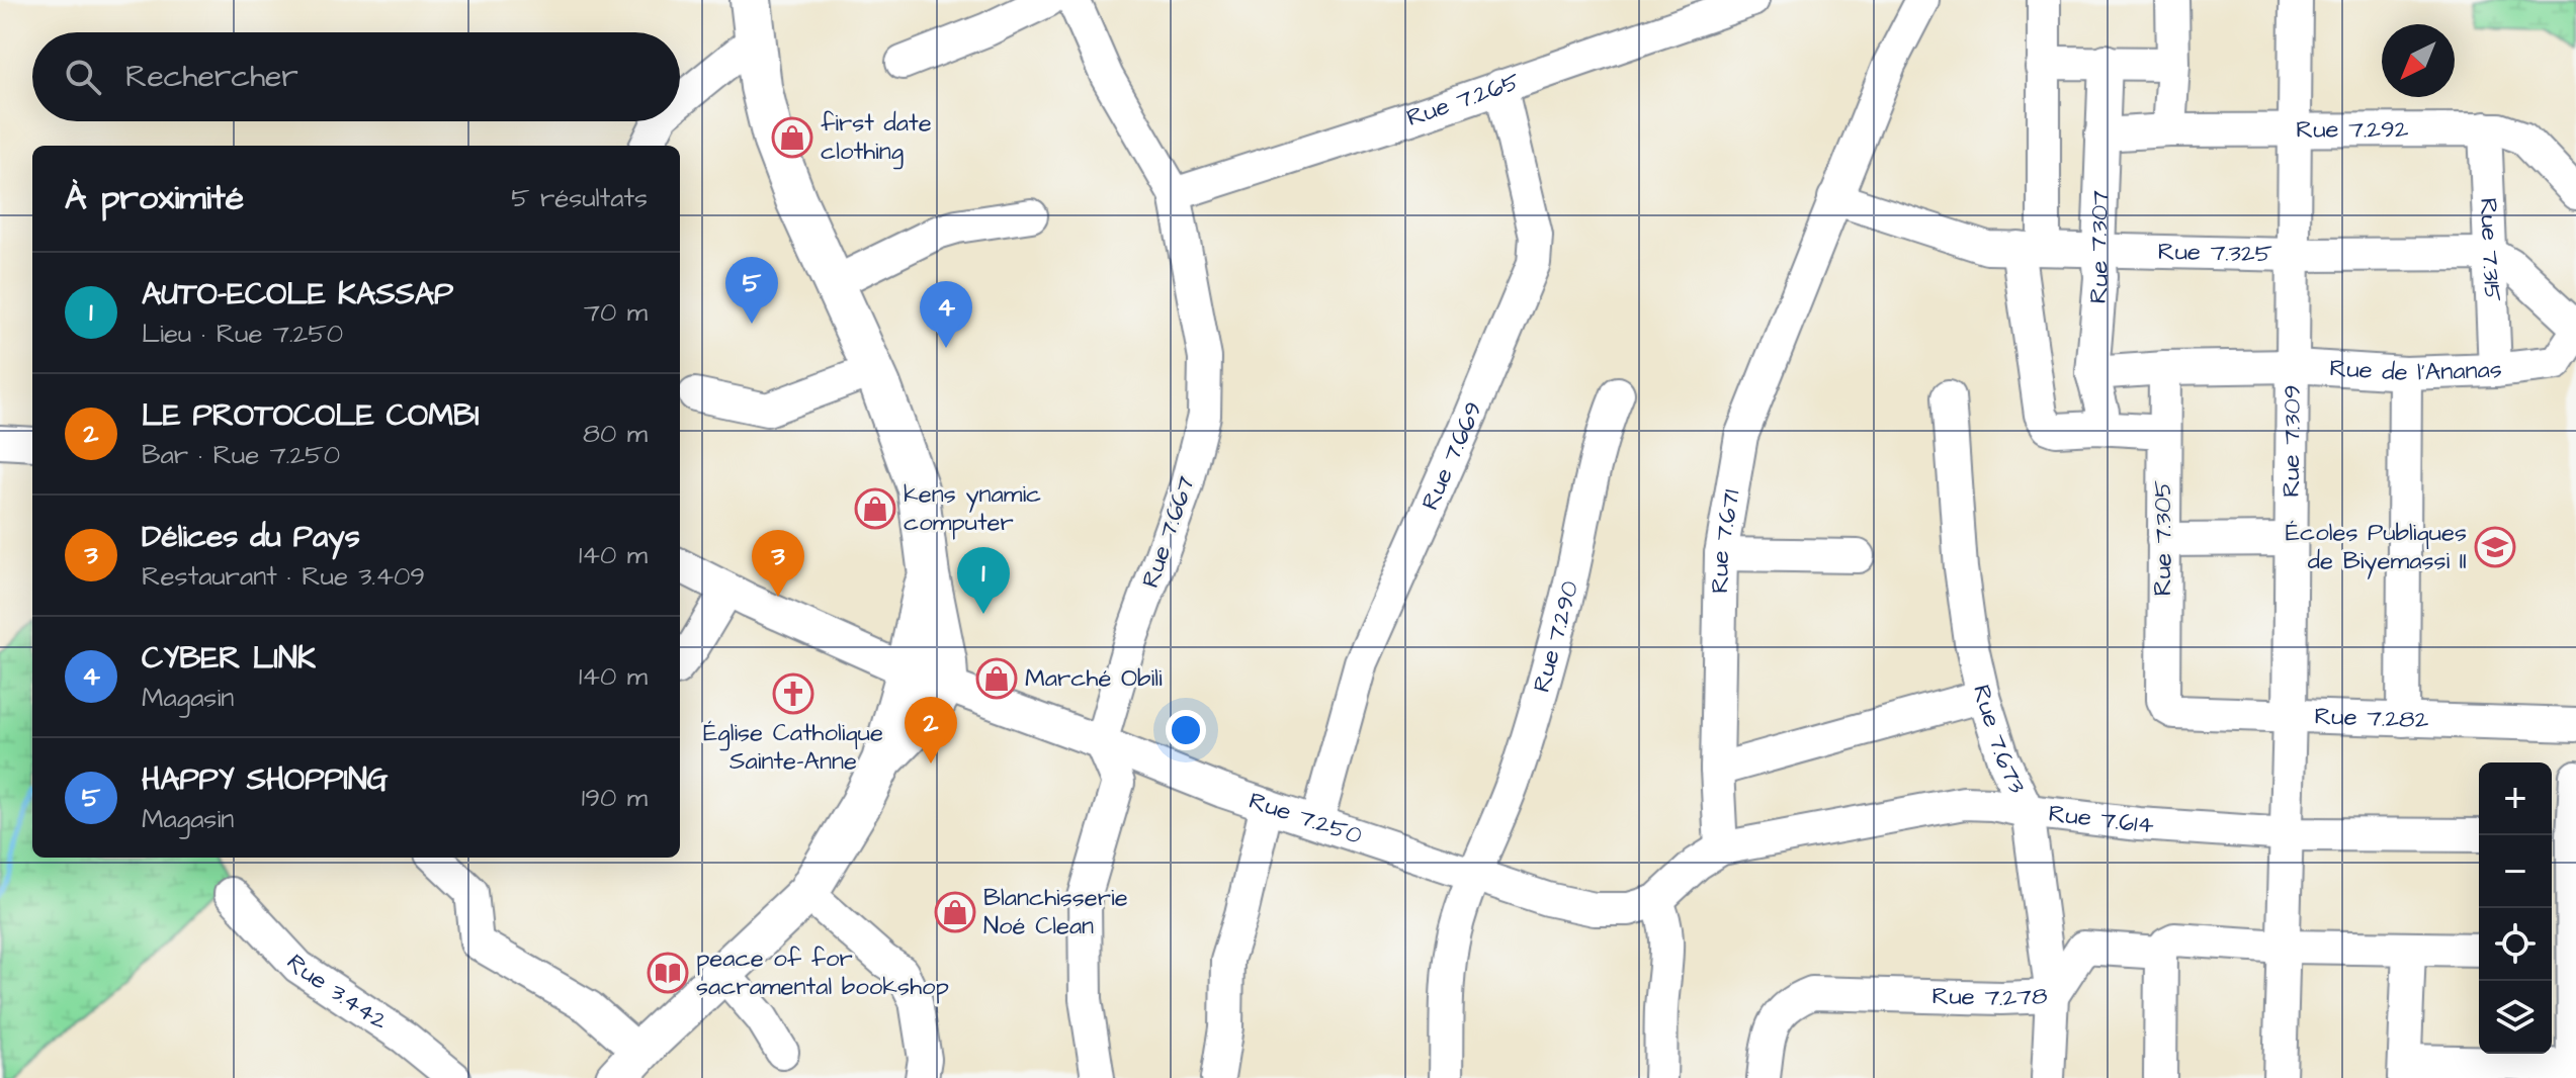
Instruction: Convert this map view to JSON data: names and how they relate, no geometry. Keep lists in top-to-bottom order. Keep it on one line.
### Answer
{"streets":{"street":["Rue 7.265","Rue 7.292","Rue 7.307","Rue 7.315","Rue 7.325","Rue de l'Ananas","Rue 7.309","Rue 7.669","Rue 7.667","Rue 7.305","Rue 7.671","Rue 7.290","Rue 7.282","Rue 7.673","Rue 7.250","Rue 7.614","Rue 3.442","Rue 7.278"]},"crossings":[["Rue 7.265","Rue 7.669"],["Rue 7.265","Rue 7.667"],["Rue 7.292","Rue 7.307"],["Rue 7.292","Rue 7.315"],["Rue 7.292","Rue 7.309"],["Rue 7.307","Rue 7.325"],["Rue 7.307","Rue de l'Ananas"],["Rue 7.315","Rue 7.325"],["Rue 7.315","Rue de l'Ananas"],["Rue 7.325","Rue 7.309"],["Rue 7.325","Rue 7.671"],["Rue de l'Ananas","Rue 7.309"],["Rue de l'Ananas","Rue 7.305"],["Rue 7.309","Rue 7.282"],["Rue 7.309","Rue 7.614"],["Rue 7.309","Rue 7.278"],["Rue 7.669","Rue 7.250"],["Rue 7.667","Rue 7.250"],["Rue 7.305","Rue 7.282"],["Rue 7.671","Rue 7.614"],["Rue 7.290","Rue 7.250"],["Rue 7.673","Rue 7.614"],["Rue 7.673","Rue 7.278"]],"places":{"shop":["first date clothing","kens ynamic computer","Marché Obili","Blanchisserie Noé Clean"],"school or university":["Écoles Publiques de Biyemassi II"],"church":["Église Catholique Sainte-Anne"],"library":["peace of for sacramental bookshop"]},"north":"bottom left","page":{"search":"Rechercher","heading":["À proximité","5 résultats"],"list":[{"mark":"1","name":"AUTO-ECOLE KASSAP","note":"Lieu · Rue 7.250","value":"70 m"},{"mark":"2","name":"LE PROTOCOLE COMBI","note":"Bar · Rue 7.250","value":"80 m"},{"mark":"3","name":"Délices du Pays","note":"Restaurant · Rue 3.409","value":"140 m"},{"mark":"4","name":"CYBER LINK","note":"Magasin","value":"140 m"},{"mark":"5","name":"HAPPY SHOPPING","note":"Magasin","value":"190 m"}],"pins":["5","4","3","1","2"],"map_buttons":["+","−"]}}
